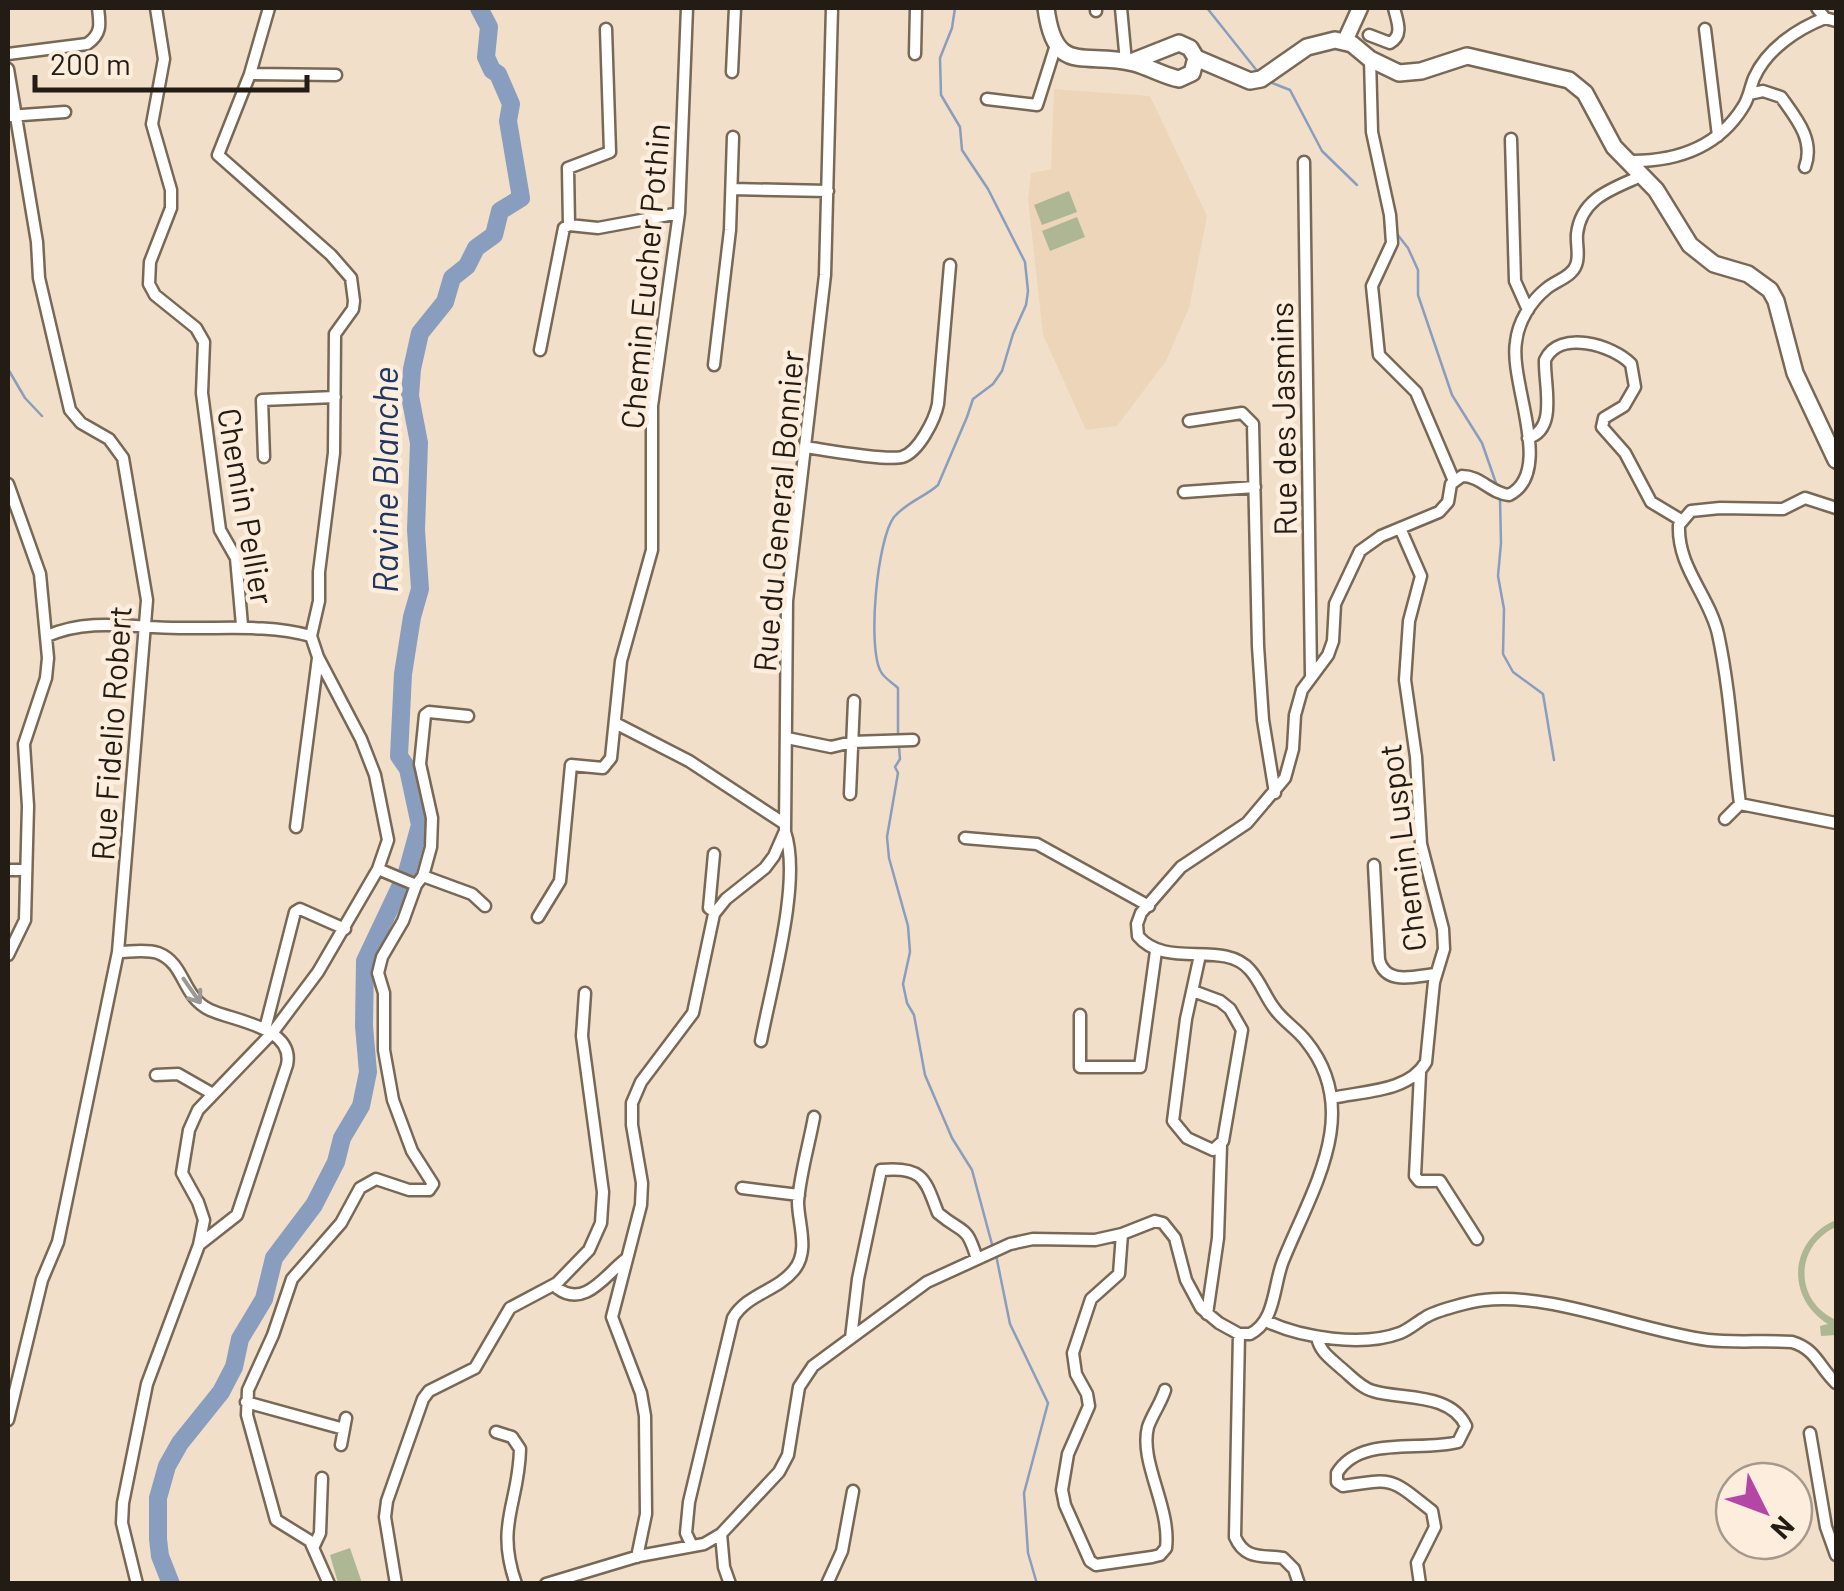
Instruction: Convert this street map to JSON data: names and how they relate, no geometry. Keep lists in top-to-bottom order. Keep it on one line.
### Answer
{"streets":{"street":["Chemin Eucher Pothin","Rue des Jasmins","Chemin Pellier","Rue du General Bonnier","Rue Fidelio Robert","Chemin Luspot"]},"water":["Ravine Blanche"],"scale_bar":"200 m","north":"bottom right"}
